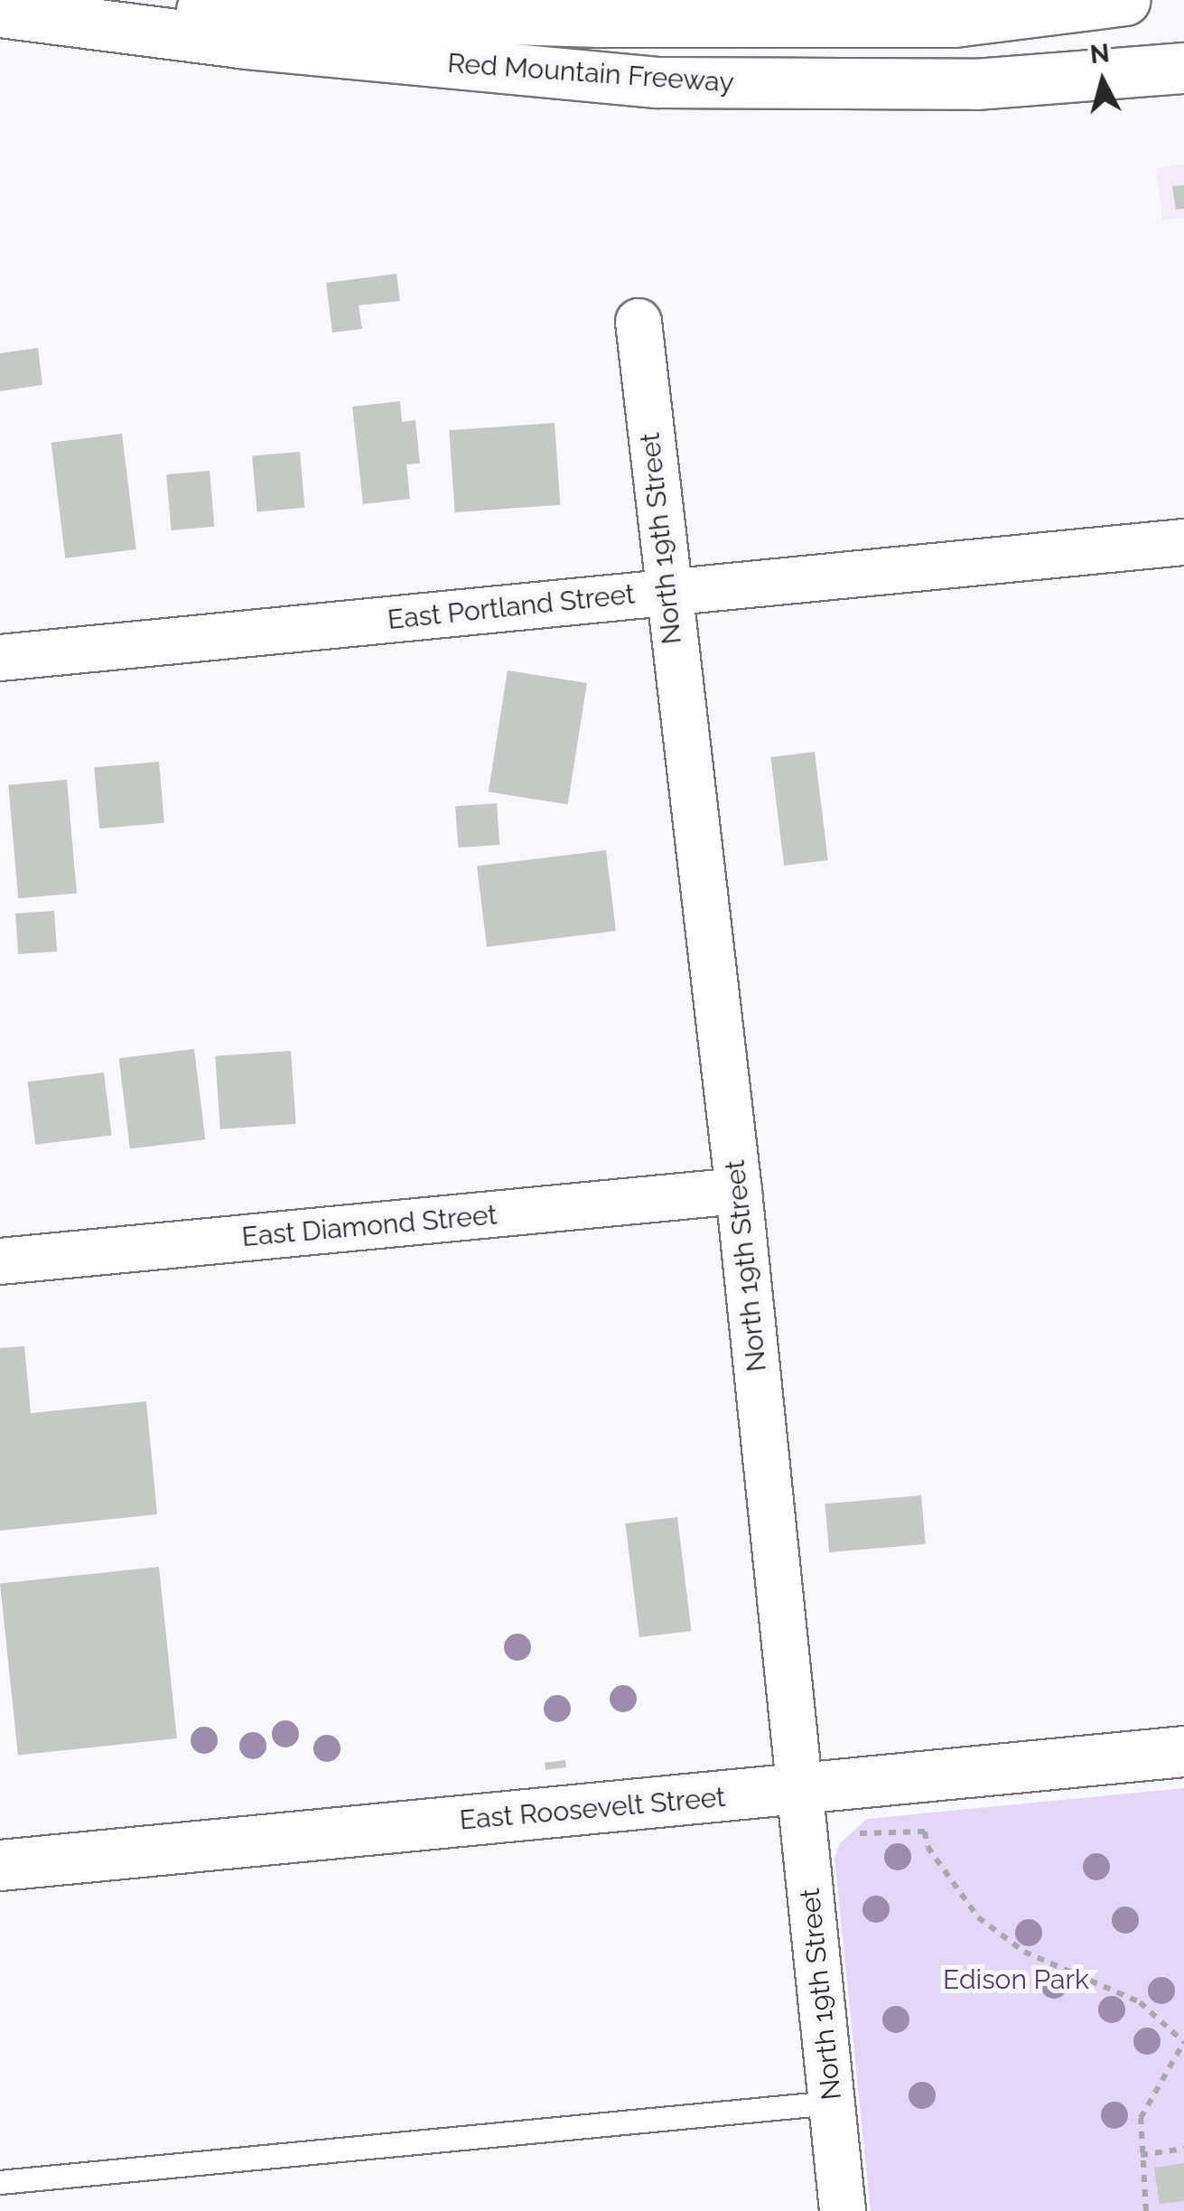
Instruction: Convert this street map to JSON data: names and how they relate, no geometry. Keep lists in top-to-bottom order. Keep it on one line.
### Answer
{"streets":{"main road":["Red Mountain Freeway","East Roosevelt Street"],"street":["North 19th Street","East Portland Street","East Diamond Street"]},"crossings":[["North 19th Street","East Portland Street"],["North 19th Street","East Diamond Street"],["North 19th Street","East Roosevelt Street"]],"parks":["Edison Park"],"north":"top"}
